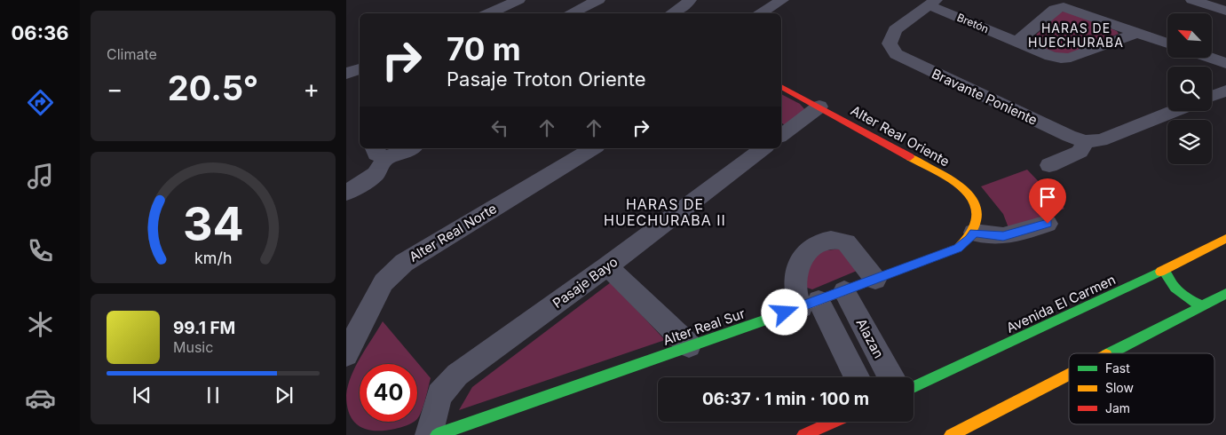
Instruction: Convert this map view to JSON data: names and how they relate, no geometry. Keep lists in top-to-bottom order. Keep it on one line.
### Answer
{"streets":{"street":["Bretón","Bravante Poniente","Alter Real Oriente","Alter Real Norte","Pasaje Bayo","Avenida El Carmen","Alter Real Sur","Alazan"]},"crossings":[["Bretón","Bravante Poniente"],["Alter Real Oriente","Alter Real Sur"],["Alter Real Sur","Alazan"]],"districts":["HARAS DE HUECHURABA","HARAS DE HUECHURABA II"],"legend":["Fast","Slow","Jam"],"north":"top left","page":{"tabs":"06:36","tile":"Climate","turn":["70 m","Pasaje Troton Oriente"],"heat":["−","20.5°","+"],"song":["99.1 FM","Music"],"limit":"40","trip":"06:37 · 1 min · 100 m","gauge":["34","km/h"]}}
